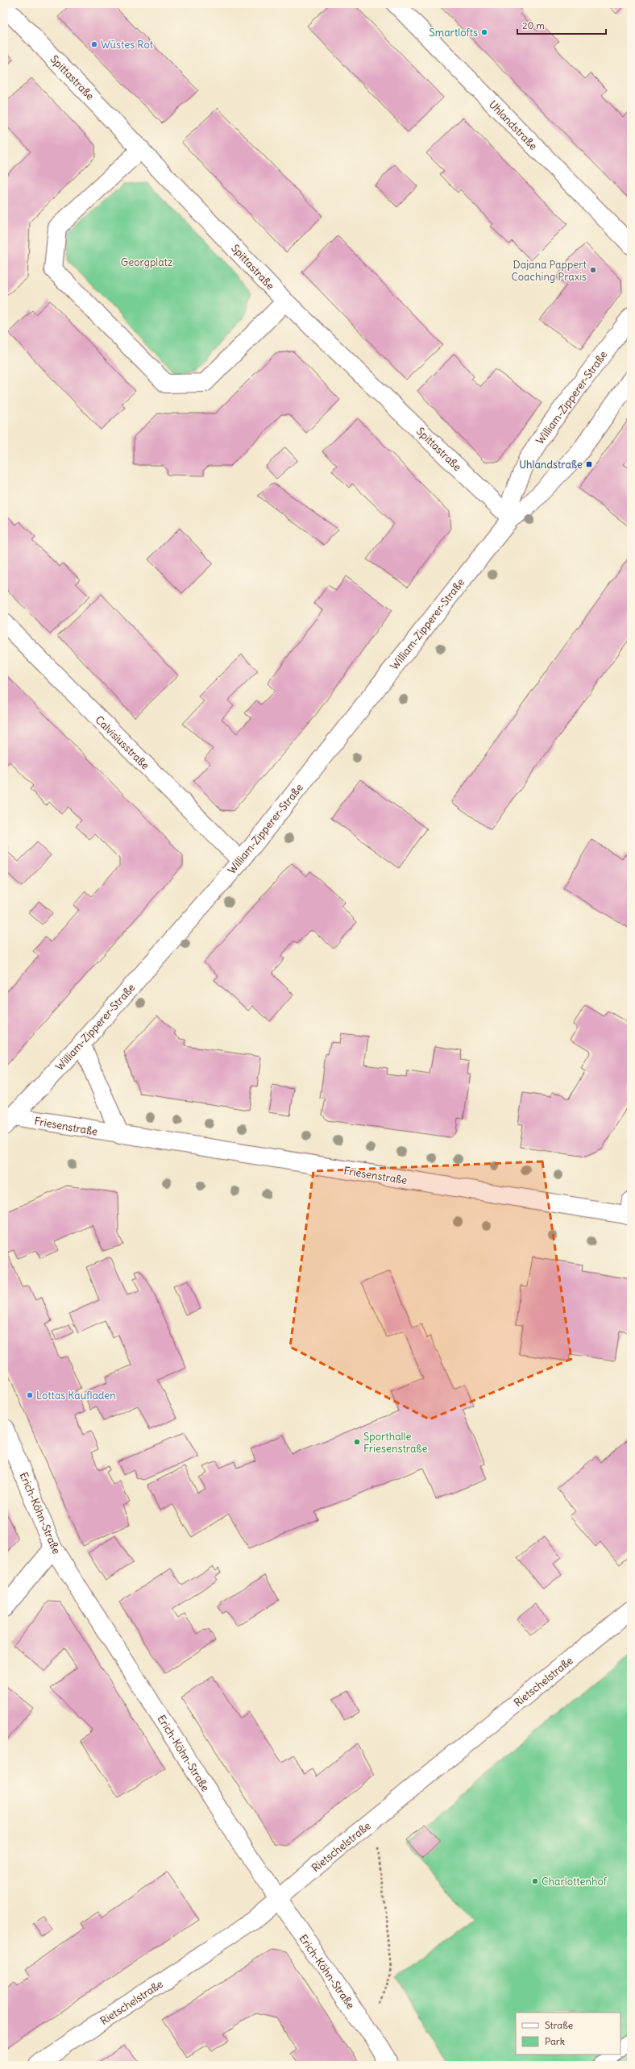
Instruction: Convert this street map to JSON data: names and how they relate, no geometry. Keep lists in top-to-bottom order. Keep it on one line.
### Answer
{"streets":{"street":["Spittastraße","Uhlandstraße","William-Zipperer-Straße","Calvisiusstraße","Friesenstraße","Erich-Köhn-Straße","Rietschelstraße"]},"crossings":[["Spittastraße","William-Zipperer-Straße"],["William-Zipperer-Straße","Calvisiusstraße"],["William-Zipperer-Straße","Friesenstraße"],["Erich-Köhn-Straße","Rietschelstraße"]],"parks":["Georgplatz"],"places":{"other":["Smartlofts","Wüstes Rot","Dajana Pappert Coaching Praxis","Lottas Kaufladen","Sporthalle Friesenstraße","Charlottenhof"],"transit":["Uhlandstraße"]},"legend":["Straße","Park"],"scale_bar":"20 m"}
